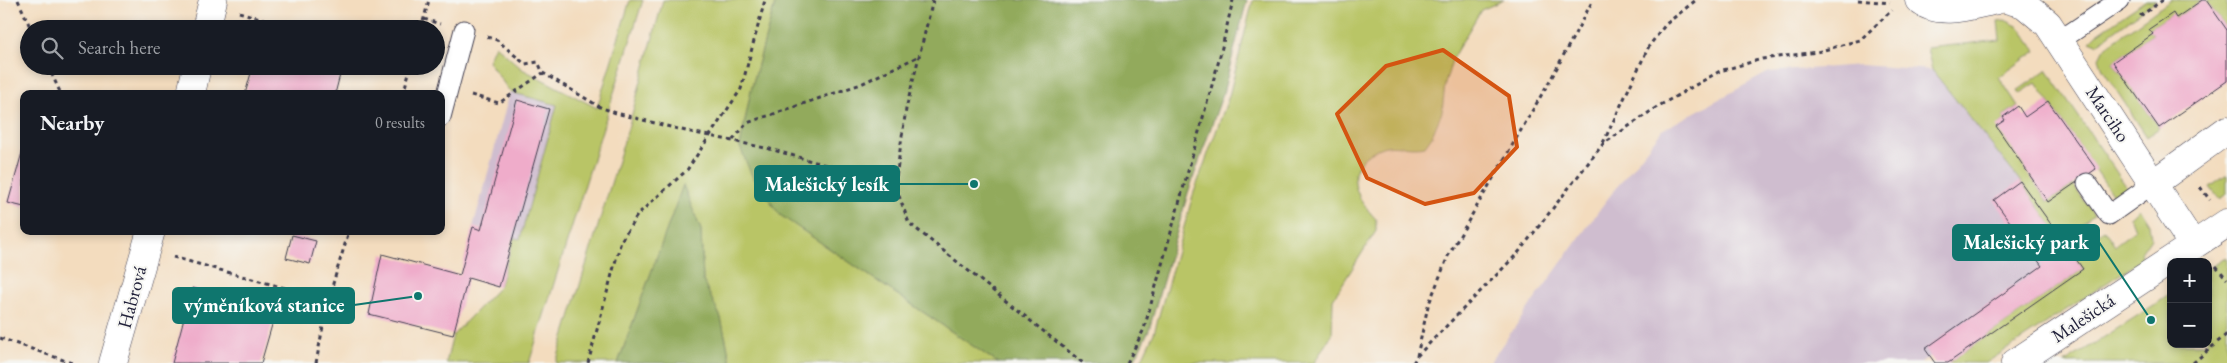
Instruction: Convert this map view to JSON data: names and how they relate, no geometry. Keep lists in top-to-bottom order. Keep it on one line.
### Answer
{"streets":{"street":["Marciho","Habrová","Malešická"]},"crossings":[["Marciho","Malešická"]],"places":["Malešický lesík","výměníková stanice","Malešický park"],"page":{"search":"Search here","heading":["Nearby","0 results"],"map_buttons":["+","−"]}}
